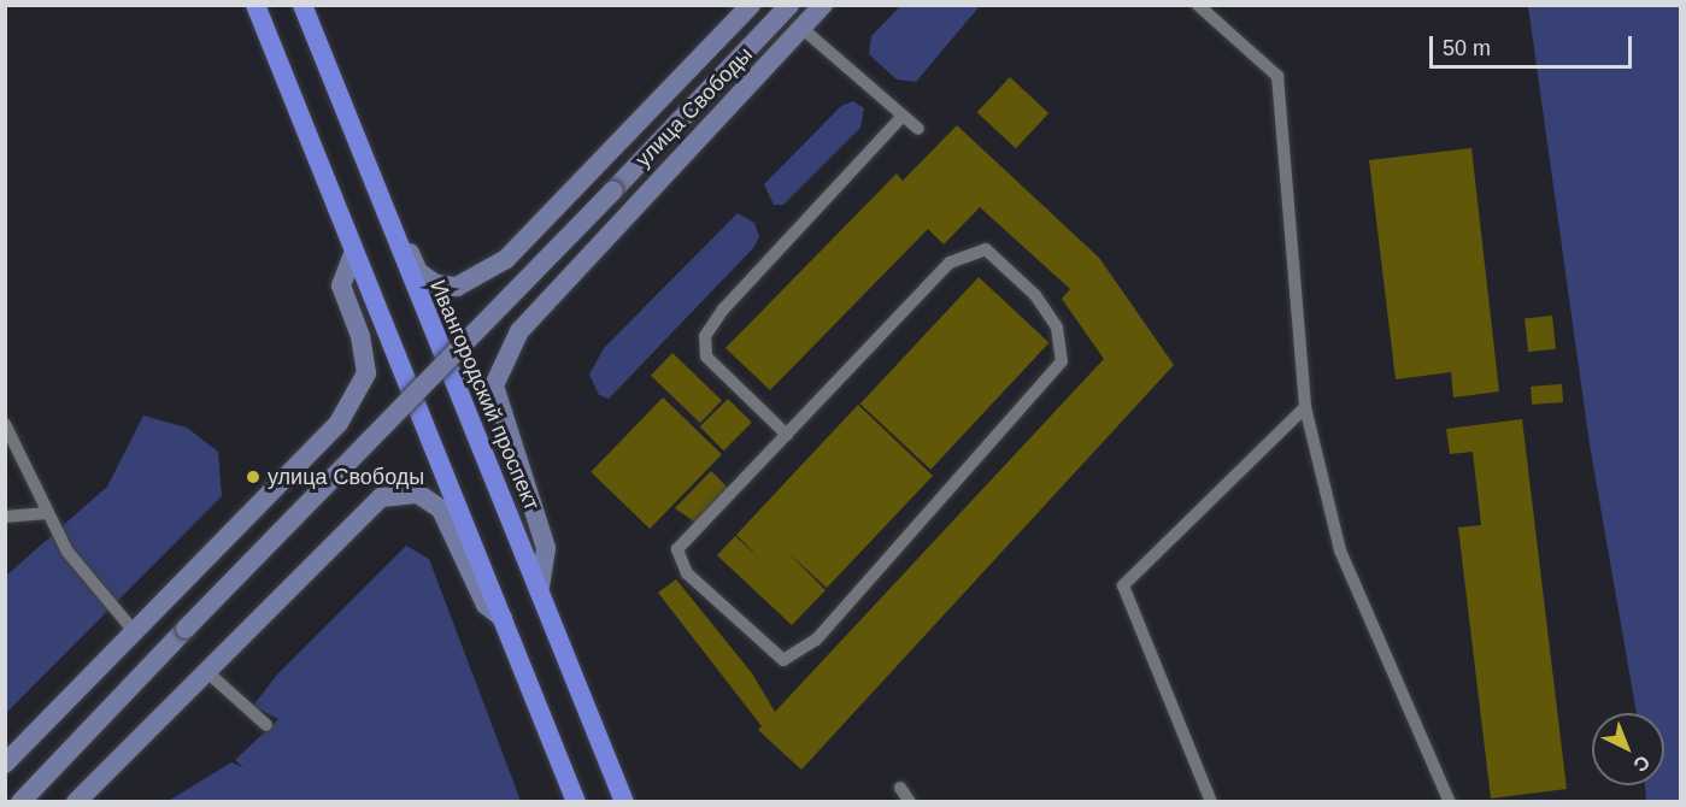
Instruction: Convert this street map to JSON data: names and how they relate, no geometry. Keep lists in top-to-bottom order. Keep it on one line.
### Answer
{"streets":{"highway":["Ивангородский проспект"],"main road":["улица Свободы"]},"crossings":[["улица Свободы","Ивангородский проспект"]],"places":["улица Свободы"],"scale_bar":"50 m","north":"bottom right"}
